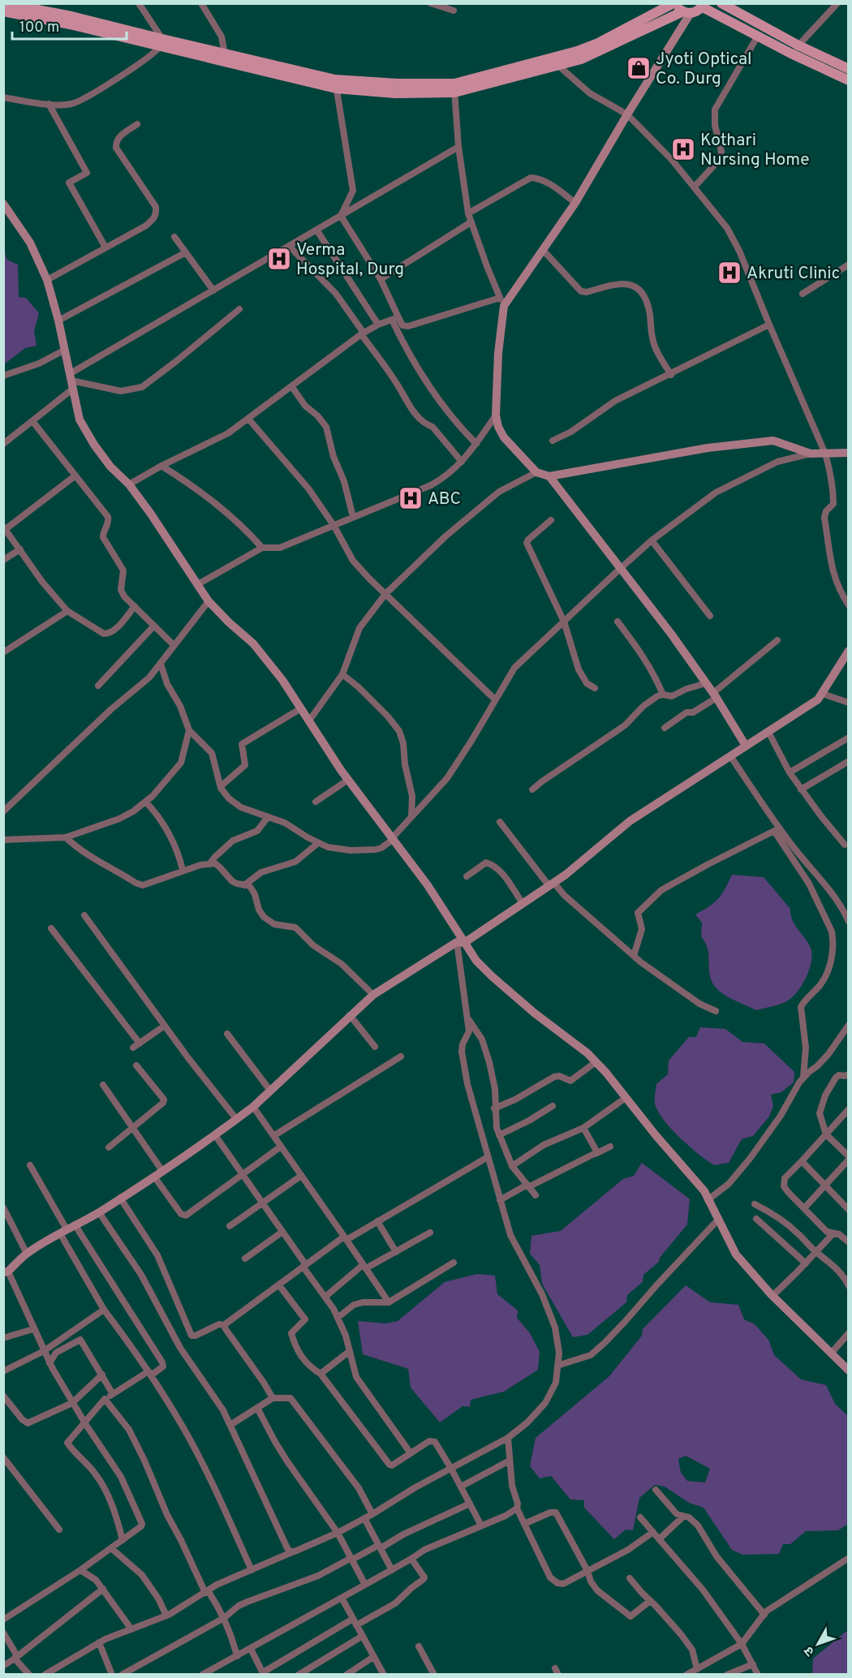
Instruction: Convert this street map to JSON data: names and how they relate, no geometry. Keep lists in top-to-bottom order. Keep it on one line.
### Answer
{"places":{"shop":["Jyoti Optical Co. Durg"],"hospital":["Kothari Nursing Home","Verma Hospital, Durg","Akruti Clinic","ABC"]},"scale_bar":"100 m","north":"bottom left"}
